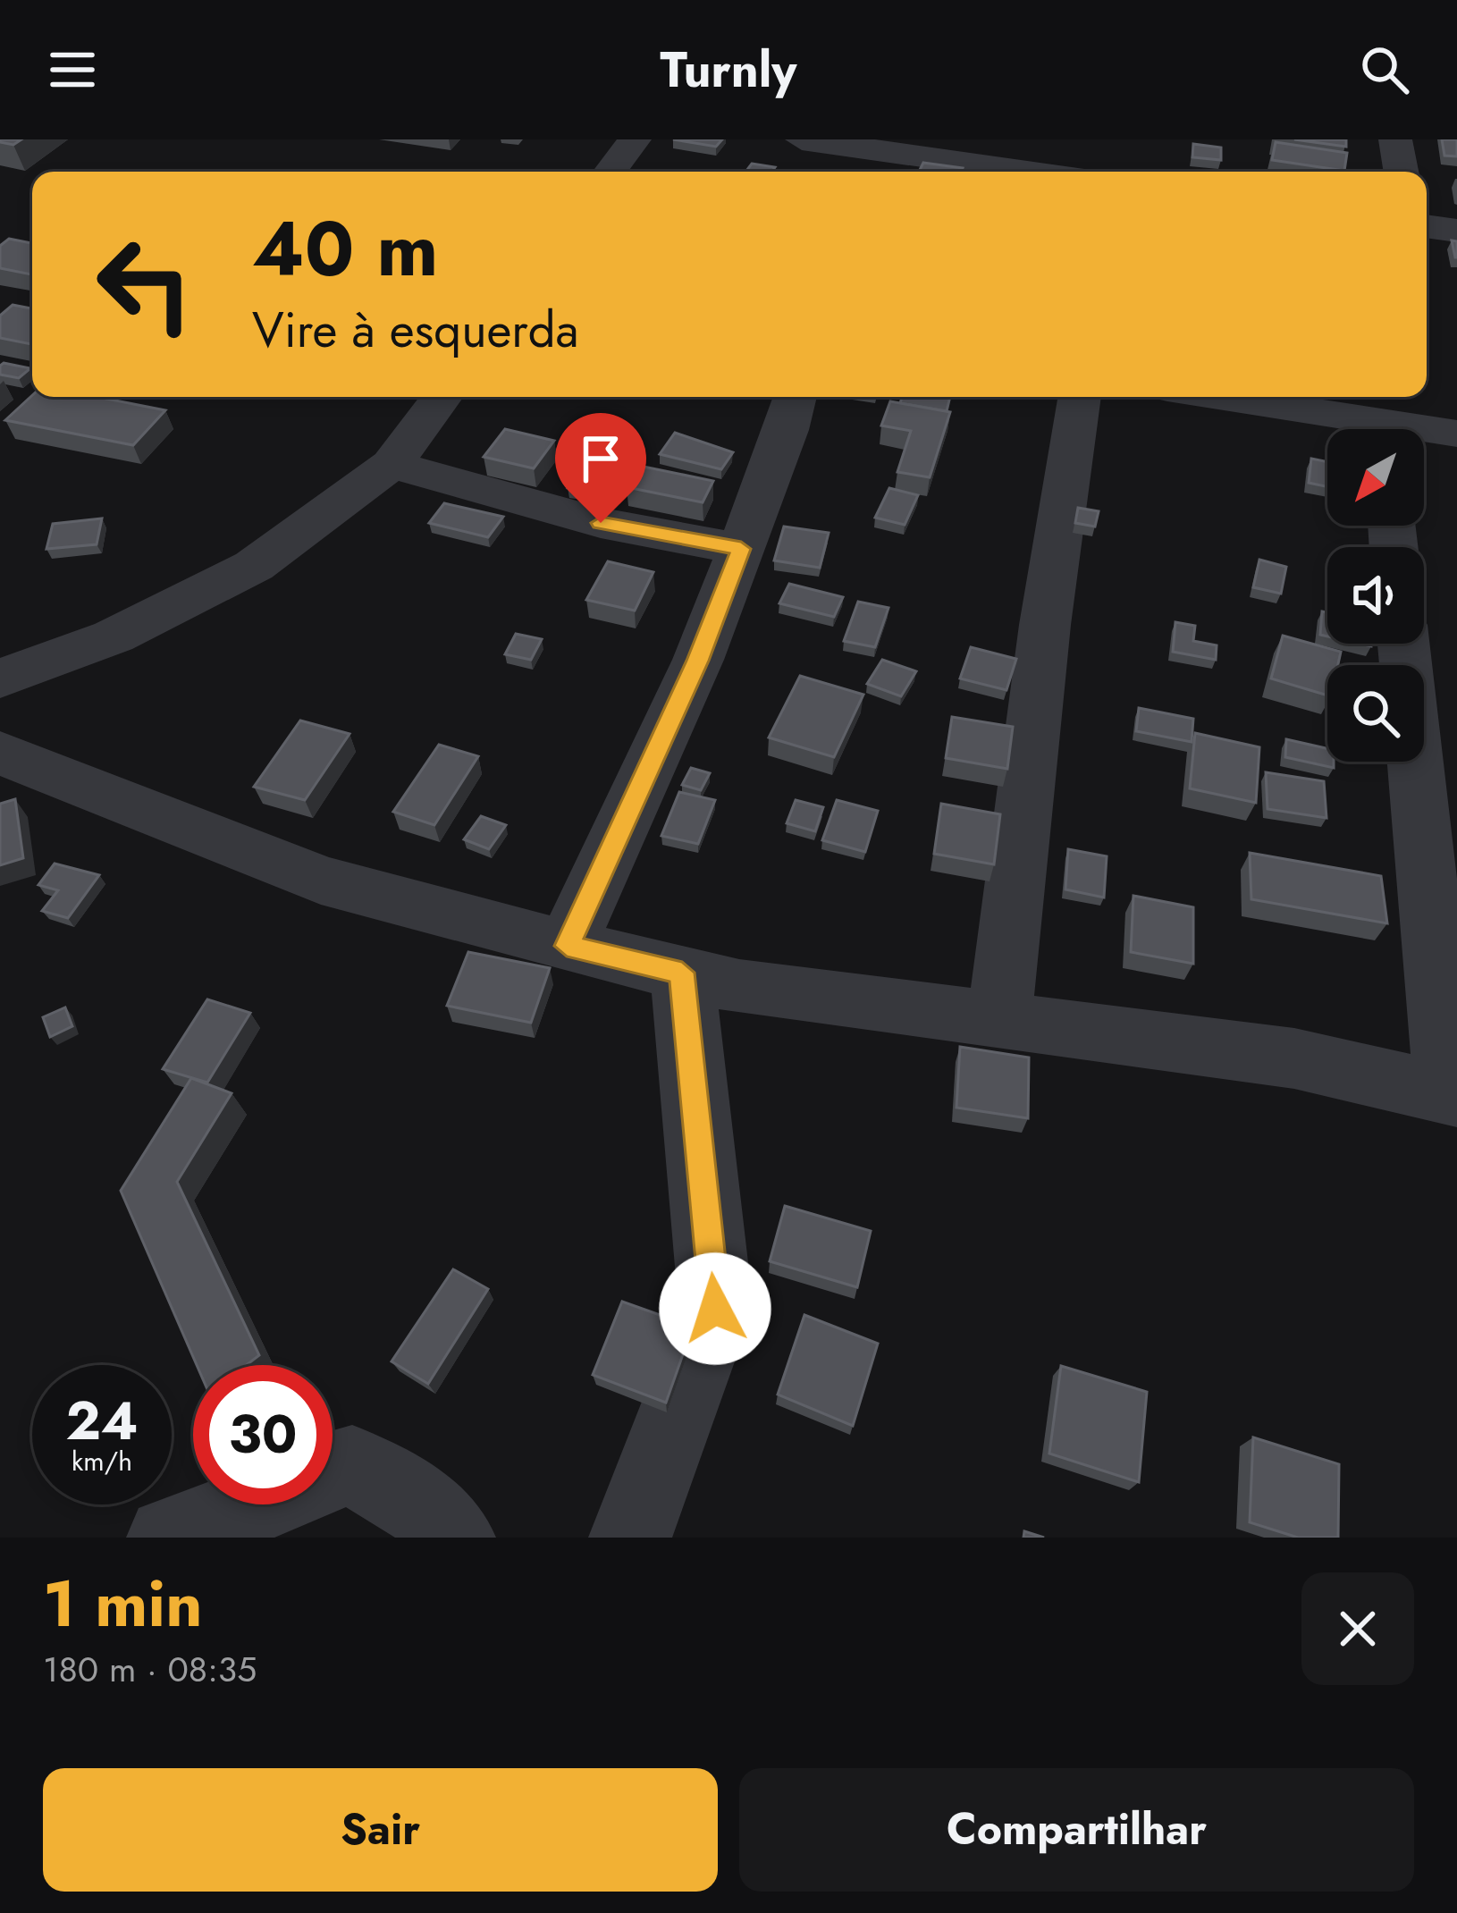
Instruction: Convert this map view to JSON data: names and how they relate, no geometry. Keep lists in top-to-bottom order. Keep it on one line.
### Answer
{"north":"bottom left","page":{"header":"Turnly","turn":["40 m","Vire à esquerda"],"speed":"24 km/h","limit":"30","heading":["1 min","180 m · 08:35"],"buttons":["Sair","Compartilhar"]}}
